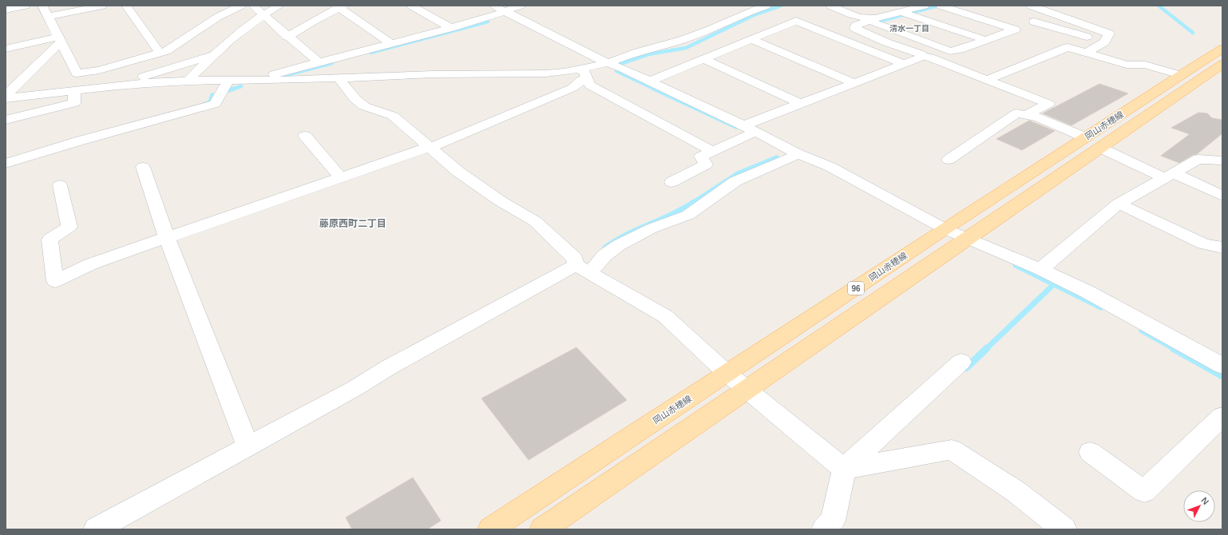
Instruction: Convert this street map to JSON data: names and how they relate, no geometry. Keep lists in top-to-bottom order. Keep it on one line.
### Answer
{"streets":{"main road":["岡山赤穂線","96"]},"districts":["清水一丁目","藤原西町二丁目"],"north":"top right"}
